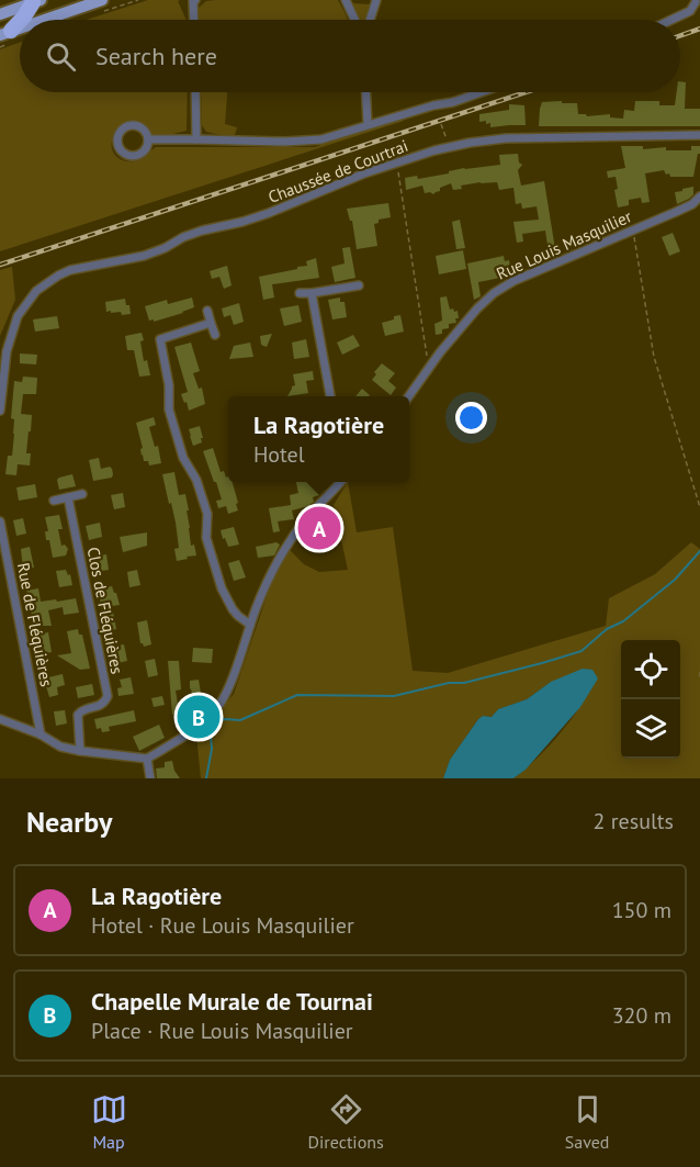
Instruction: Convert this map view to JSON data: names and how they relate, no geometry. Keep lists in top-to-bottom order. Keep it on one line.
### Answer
{"streets":{"street":["Chaussée de Courtrai","Rue Louis Masquilier","Clos de Fléquières","Rue de Fléquières"]},"page":{"search":"Search here","popup":["La Ragotière","Hotel"],"pins":["A","B"],"heading":["Nearby","2 results"],"list":[{"mark":"A","name":"La Ragotière","note":"Hotel · Rue Louis Masquilier","value":"150 m"},{"mark":"B","name":"Chapelle Murale de Tournai","note":"Place · Rue Louis Masquilier","value":"320 m"}],"nav":["Map","Directions","Saved"]}}
